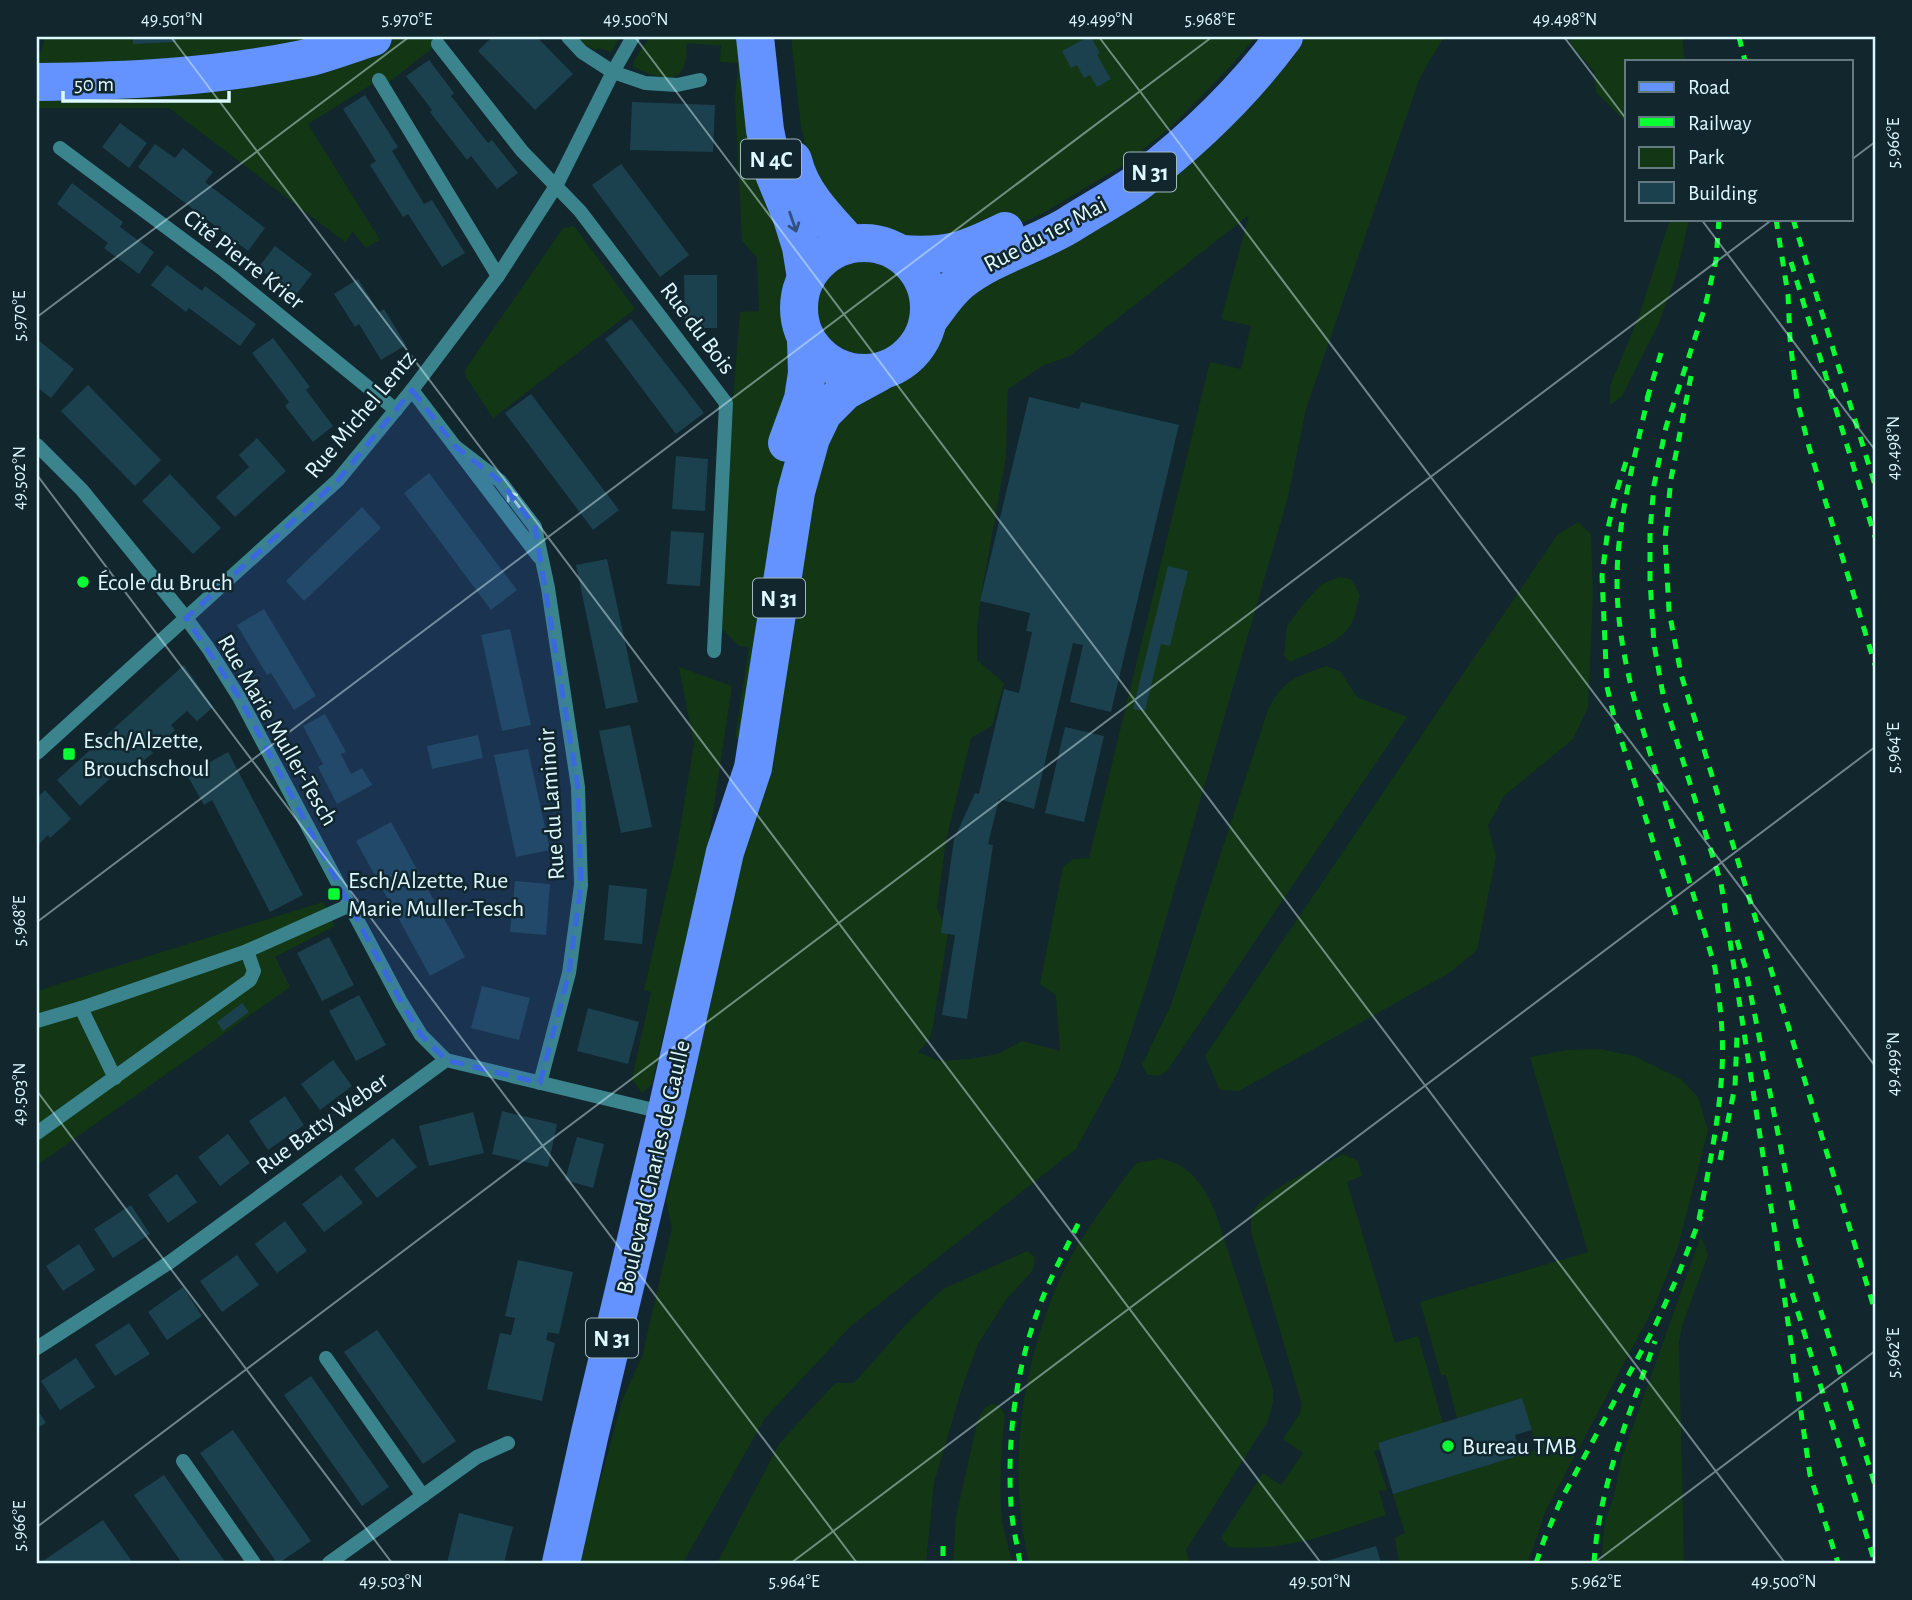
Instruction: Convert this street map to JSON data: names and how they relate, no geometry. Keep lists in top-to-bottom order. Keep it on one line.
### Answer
{"streets":{"main road":["N 4C","N 31","Rue du 1er Mai","Boulevard Charles de Gaulle"],"street":["Cité Pierre Krier","Rue du Bois","Rue Michel Lentz","Rue Marie Muller-Tesch","Rue du Laminoir","Rue Batty Weber"]},"crossings":[["N 4C","Rue du 1er Mai"],["N 4C","Boulevard Charles de Gaulle"],["Rue du 1er Mai","Boulevard Charles de Gaulle"],["Cité Pierre Krier","Rue Michel Lentz"],["Rue du Bois","Rue Michel Lentz"],["Rue Michel Lentz","Rue Marie Muller-Tesch"],["Rue Michel Lentz","Rue du Laminoir"],["Rue Marie Muller-Tesch","Rue Batty Weber"]],"places":{"other":["École du Bruch","Bureau TMB"],"transit":["Esch/Alzette, Brouchschoul","Esch/Alzette, Rue Marie Muller-Tesch"]},"legend":["Road","Railway","Park","Building"],"scale_bar":"50 m","coordinates":["49.501°N","5.970°E","49.500°N","49.499°N","5.968°E","49.498°N","5.966°E","49.502°N","5.964°E","49.503°N","5.962°E"]}
